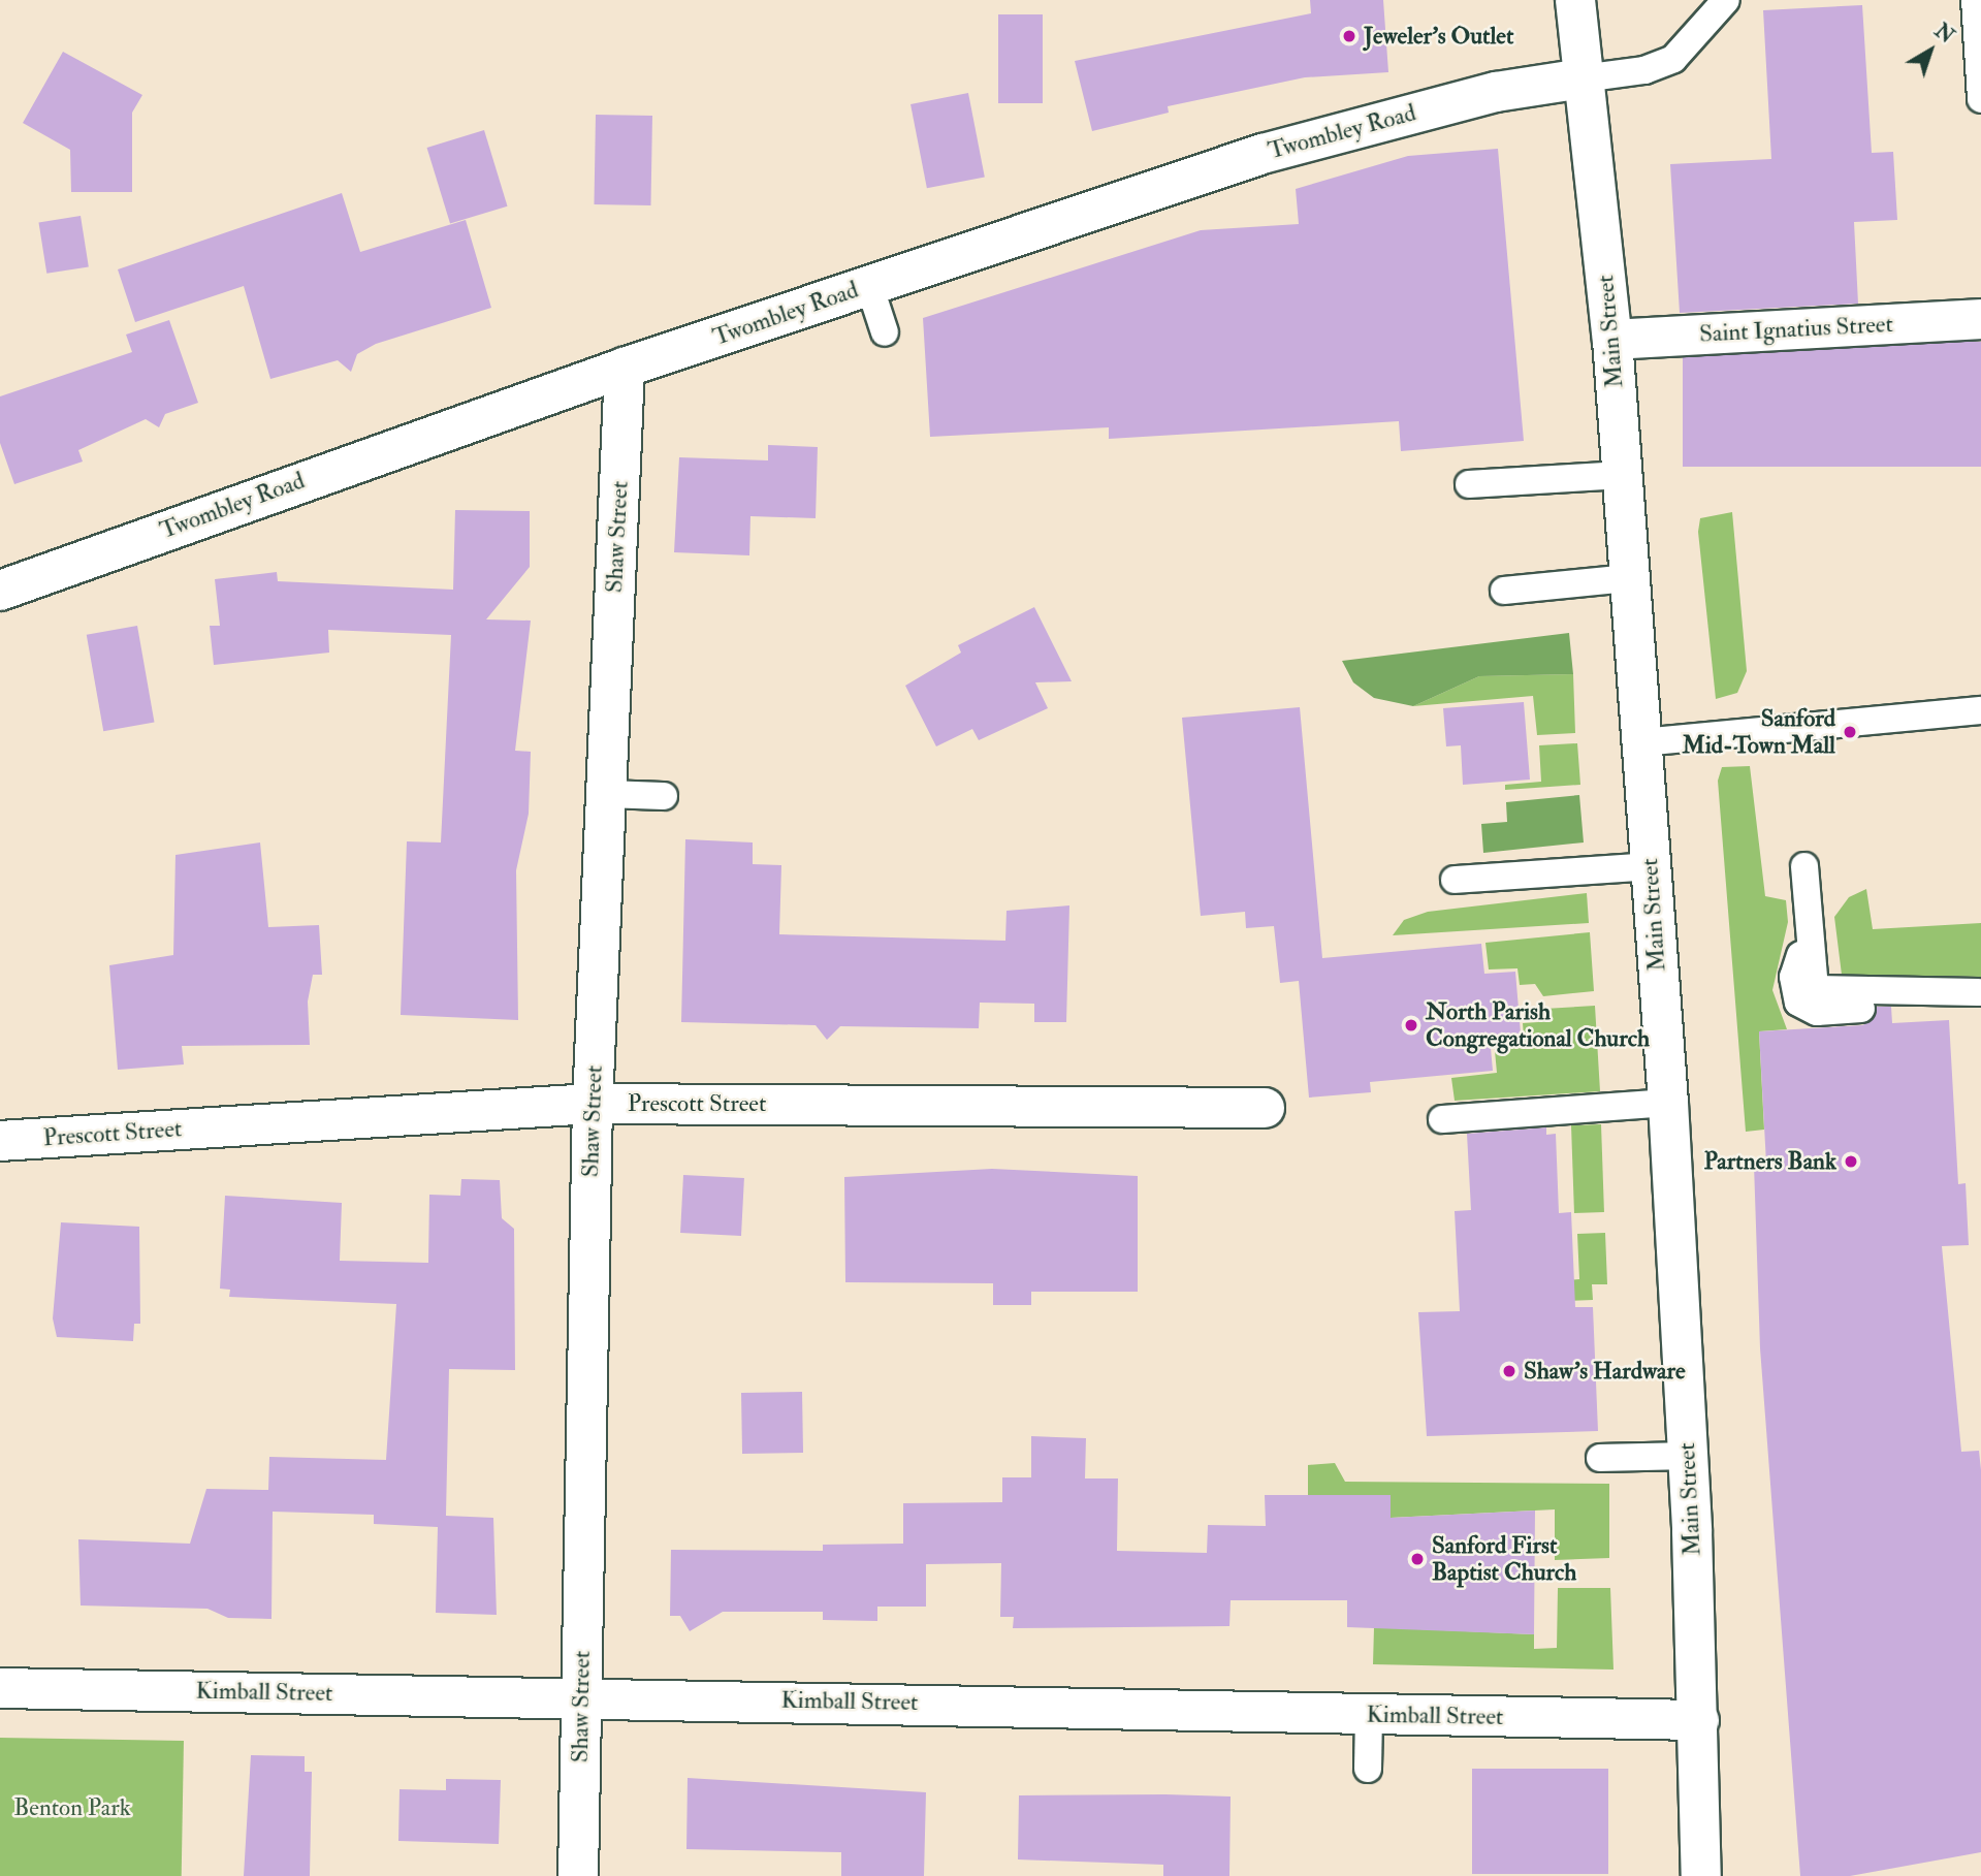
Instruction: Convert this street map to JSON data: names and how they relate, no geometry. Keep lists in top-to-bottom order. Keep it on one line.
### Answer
{"streets":{"main road":["Twombley Road","Saint Ignatius Street","Main Street","Shaw Street","Prescott Street","Kimball Street"]},"crossings":[["Twombley Road","Main Street"],["Twombley Road","Shaw Street"],["Saint Ignatius Street","Main Street"],["Main Street","Kimball Street"],["Shaw Street","Prescott Street"],["Shaw Street","Kimball Street"]],"parks":["Benton Park"],"places":["Jeweler's Outlet","Sanford Mid-Town Mall","North Parish Congregational Church","Partners Bank","Shaw's Hardware","Sanford First Baptist Church"],"north":"top right"}
